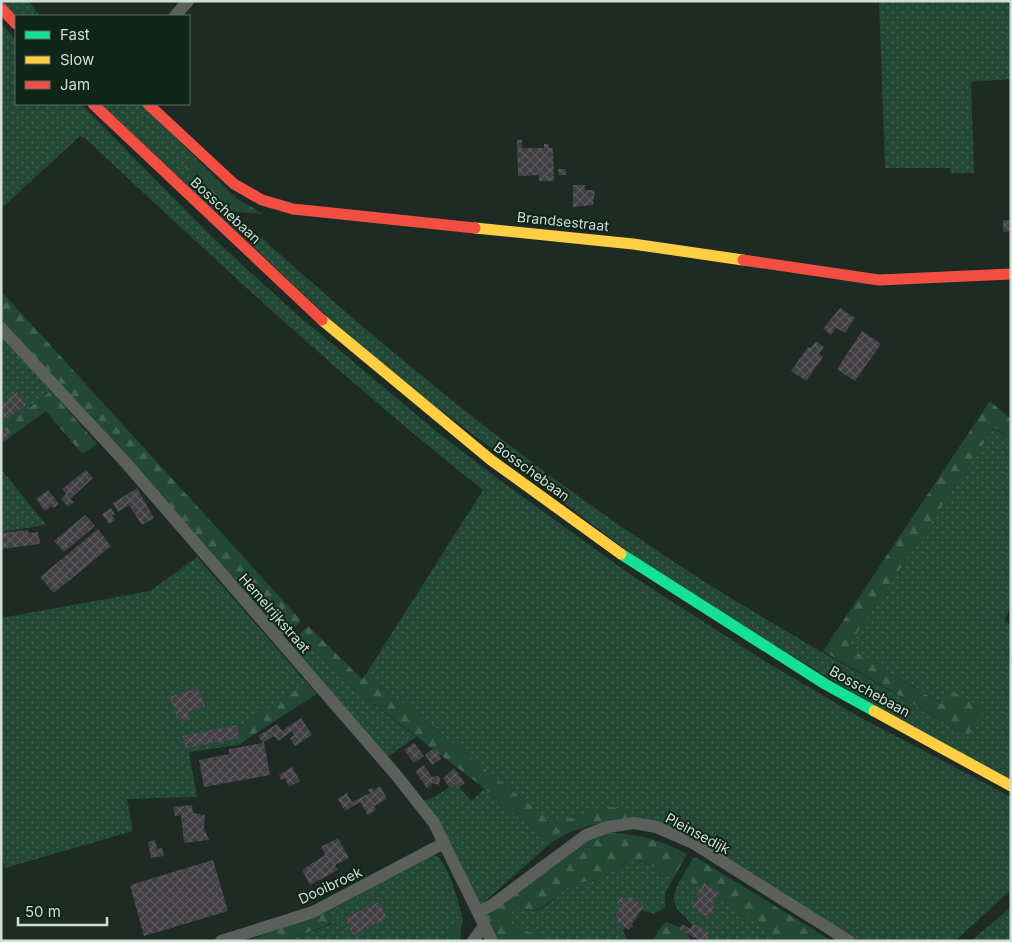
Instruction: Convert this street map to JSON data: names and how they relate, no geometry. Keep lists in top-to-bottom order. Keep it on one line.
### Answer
{"streets":{"main road":["Bosschebaan","Brandsestraat"],"street":["Hemelrijkstraat","Pleinsedijk","Dooibroek"]},"crossings":[["Hemelrijkstraat","Pleinsedijk"],["Hemelrijkstraat","Dooibroek"]],"legend":["Fast","Slow","Jam"],"scale_bar":"50 m"}
